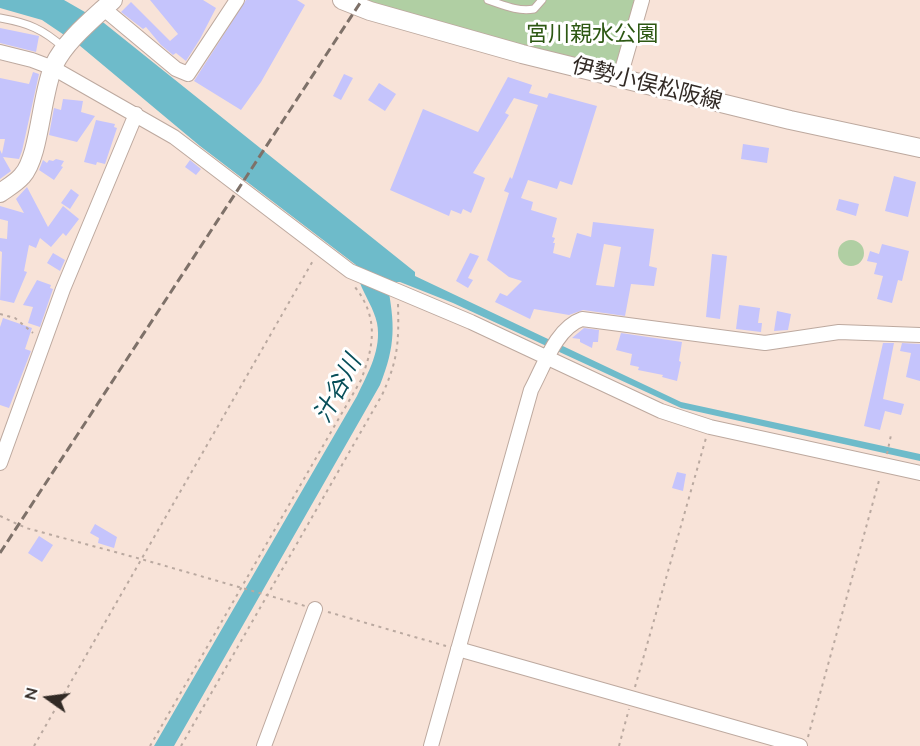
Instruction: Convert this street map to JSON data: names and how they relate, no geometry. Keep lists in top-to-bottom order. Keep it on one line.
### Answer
{"streets":{"main road":["伊勢小俣松阪線"]},"water":["汁谷川"],"parks":["宮川親水公園"],"north":"left"}
